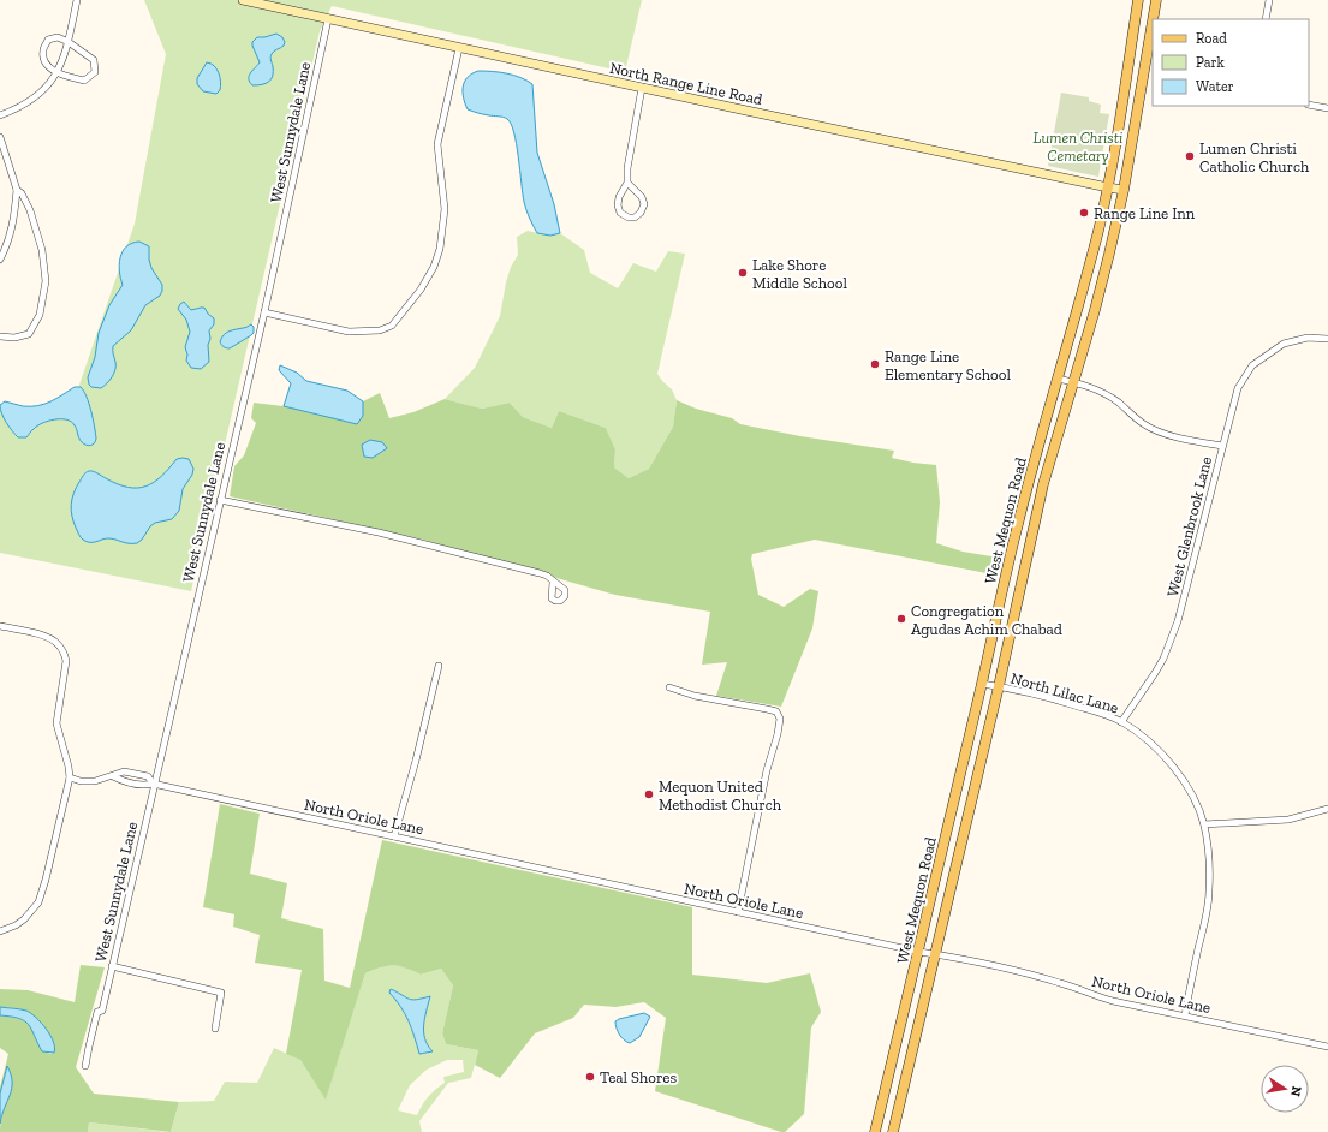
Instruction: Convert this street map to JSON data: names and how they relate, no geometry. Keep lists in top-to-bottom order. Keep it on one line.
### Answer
{"streets":{"main road":["West Mequon Road"],"street":["North Range Line Road","West Sunnydale Lane","West Glenbrook Lane","North Lilac Lane","North Oriole Lane"]},"crossings":[["North Range Line Road","West Sunnydale Lane"],["North Range Line Road","West Mequon Road"],["West Sunnydale Lane","North Oriole Lane"],["West Mequon Road","North Lilac Lane"],["West Mequon Road","North Oriole Lane"],["West Glenbrook Lane","North Lilac Lane"],["North Lilac Lane","North Oriole Lane"]],"parks":["Lumen Christi Cemetary"],"places":["Lumen Christi Catholic Church","Range Line Inn","Lake Shore Middle School","Range Line Elementary School","Congregation Agudas Achim Chabad","Mequon United Methodist Church","Teal Shores"],"legend":["Road","Park","Water"],"north":"right"}
